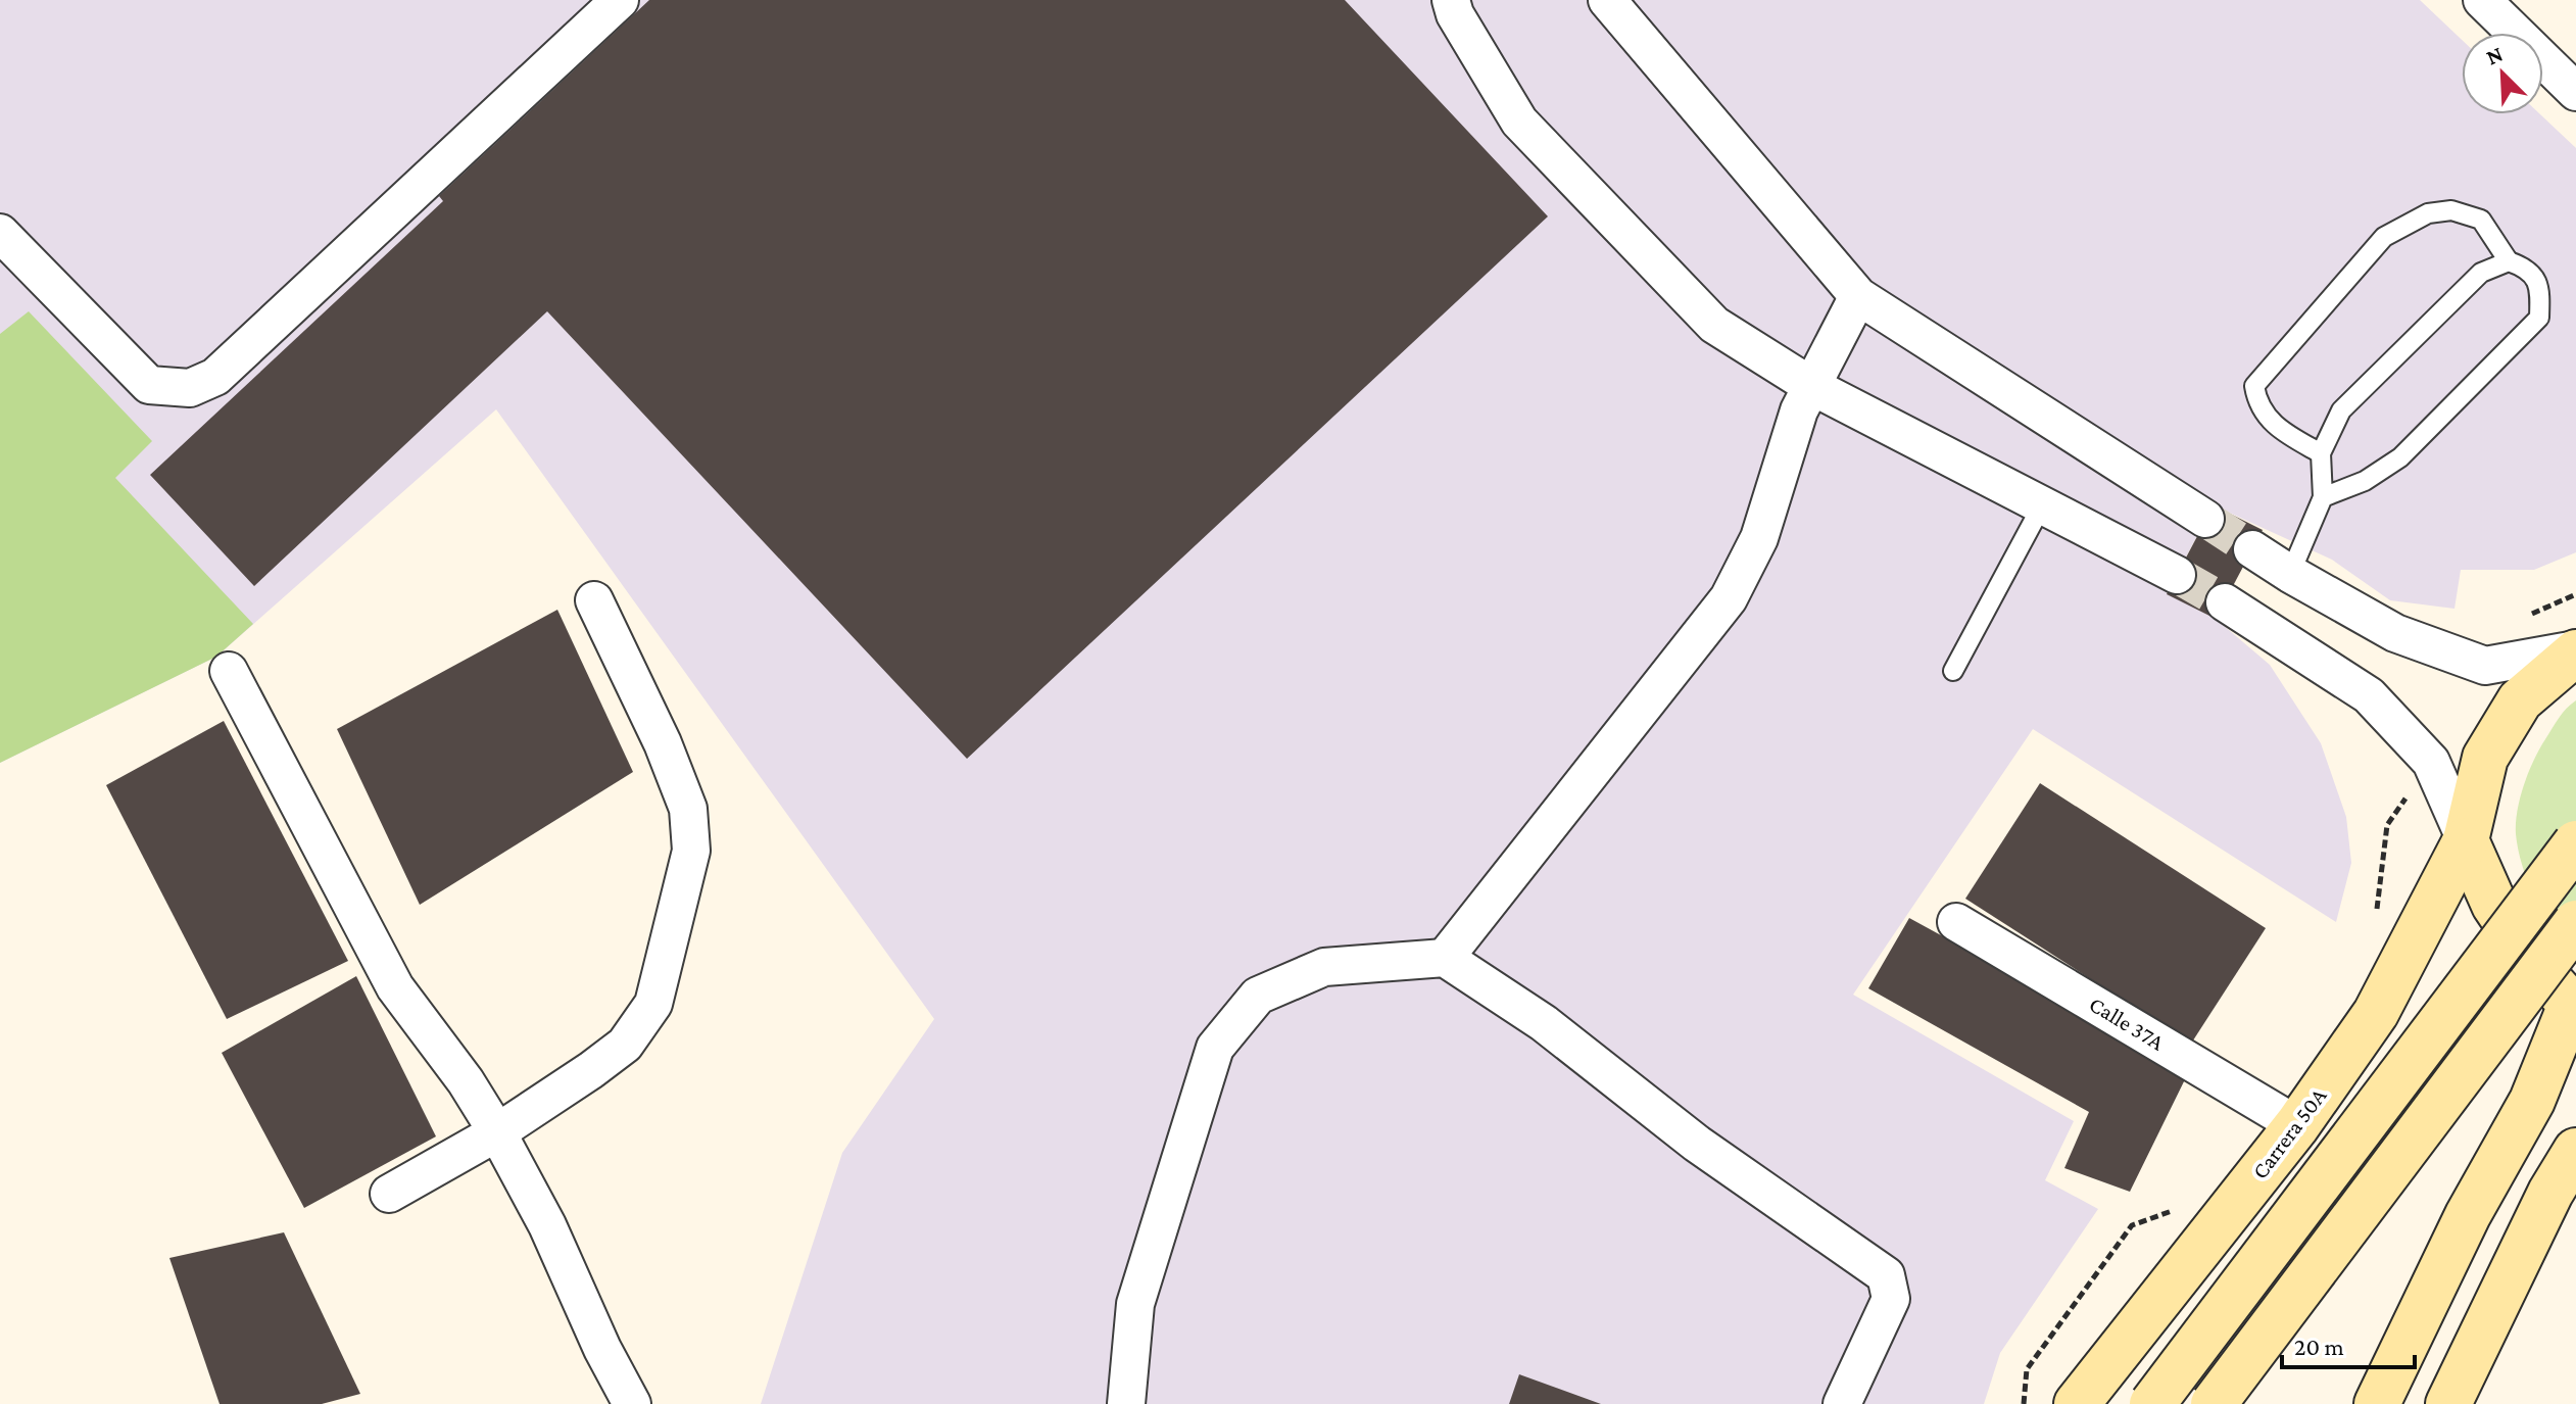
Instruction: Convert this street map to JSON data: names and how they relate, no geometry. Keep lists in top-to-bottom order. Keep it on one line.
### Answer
{"streets":{"main road":["Carrera 50A"],"street":["Calle 37A"]},"crossings":[["Calle 37A","Carrera 50A"]],"scale_bar":"20 m","north":"top left"}
